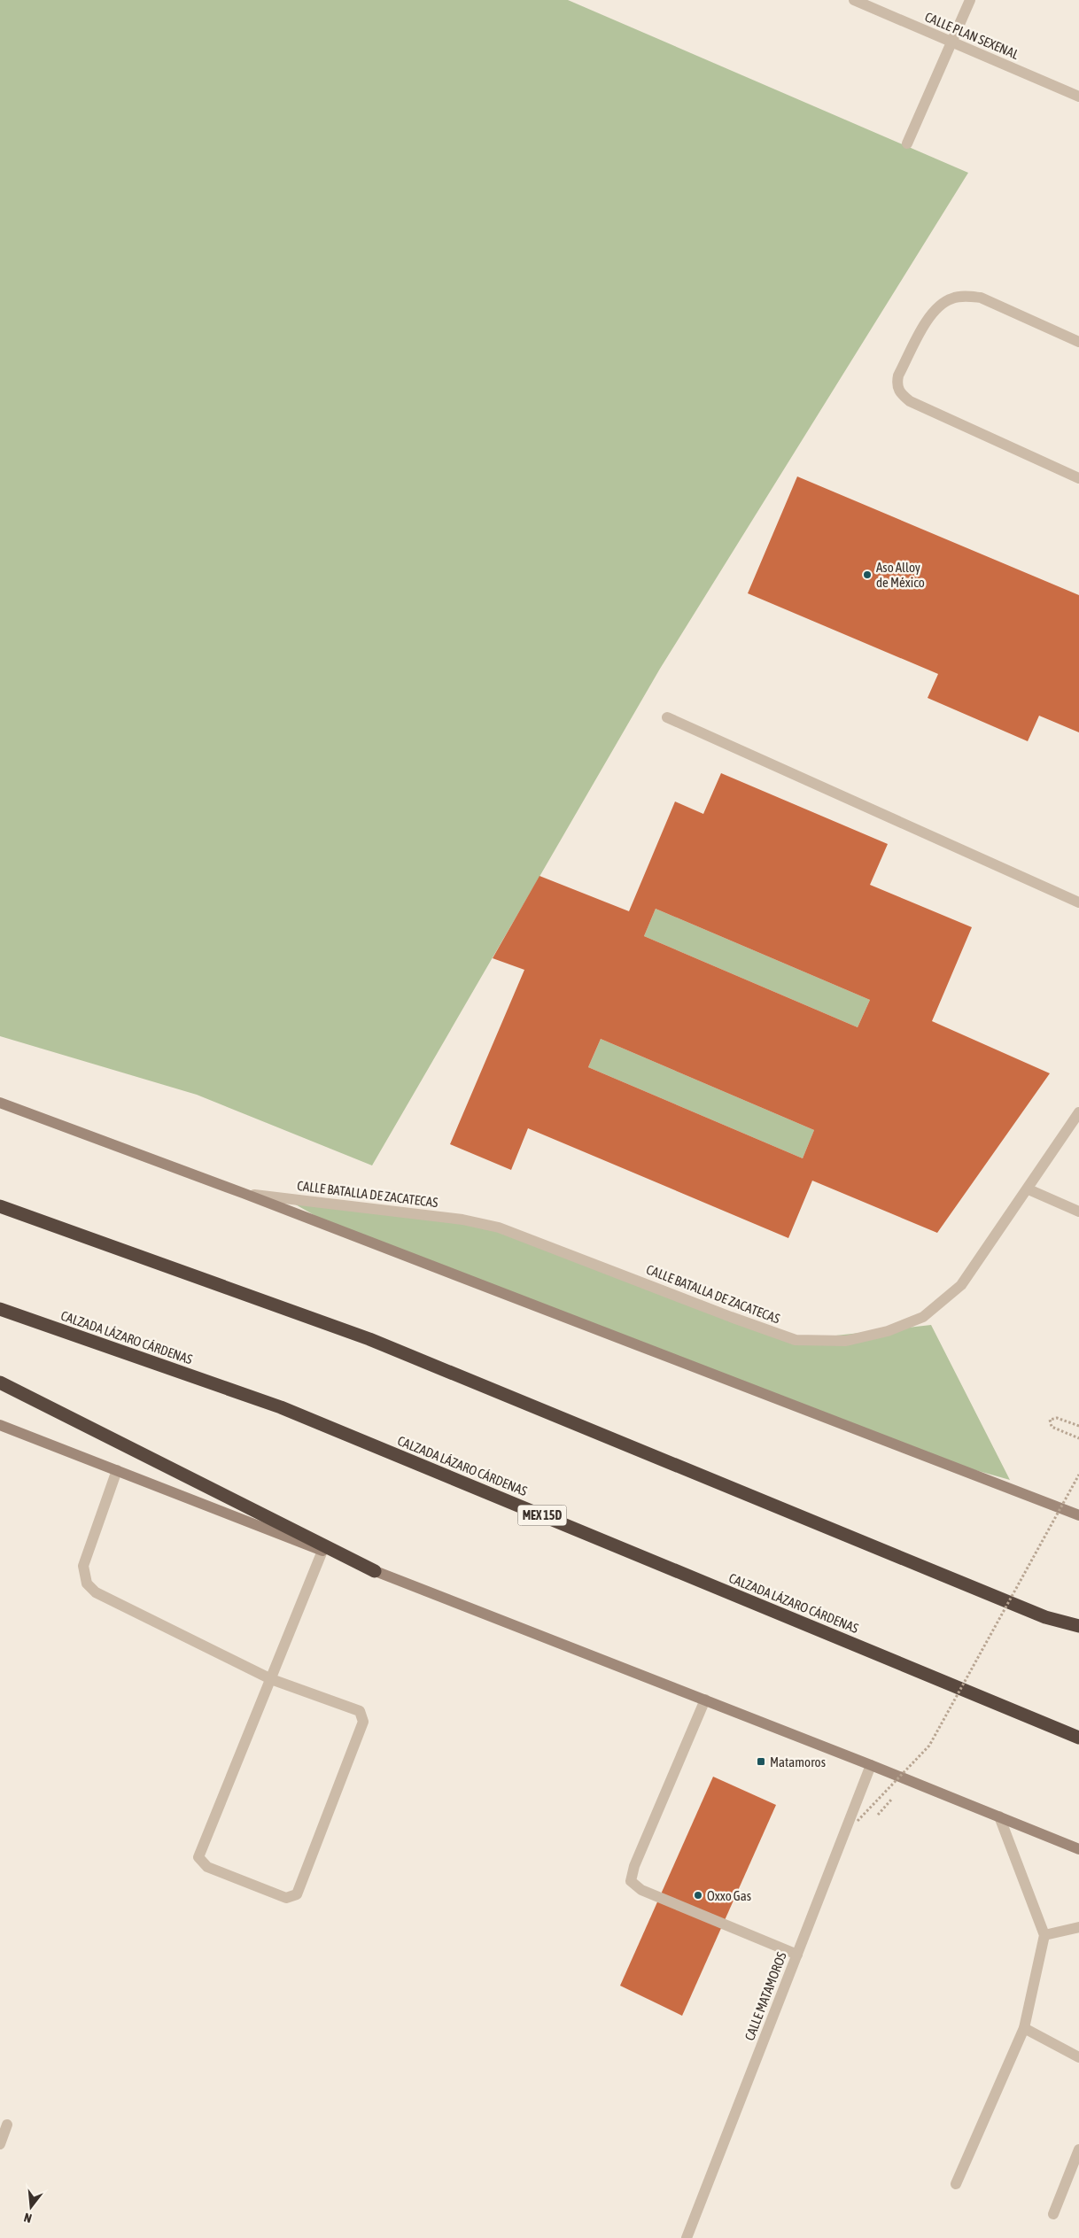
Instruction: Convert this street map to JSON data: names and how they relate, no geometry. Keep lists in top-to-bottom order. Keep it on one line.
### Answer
{"streets":{"highway":["CALZADA LÁZARO CÁRDENAS","MEX 15D"],"street":["CALLE PLAN SEXENAL","CALLE BATALLA DE ZACATECAS","CALLE MATAMOROS"]},"places":{"other":["Aso Alloy de México","Oxxo Gas"],"transit":["Matamoros"]},"north":"bottom"}
